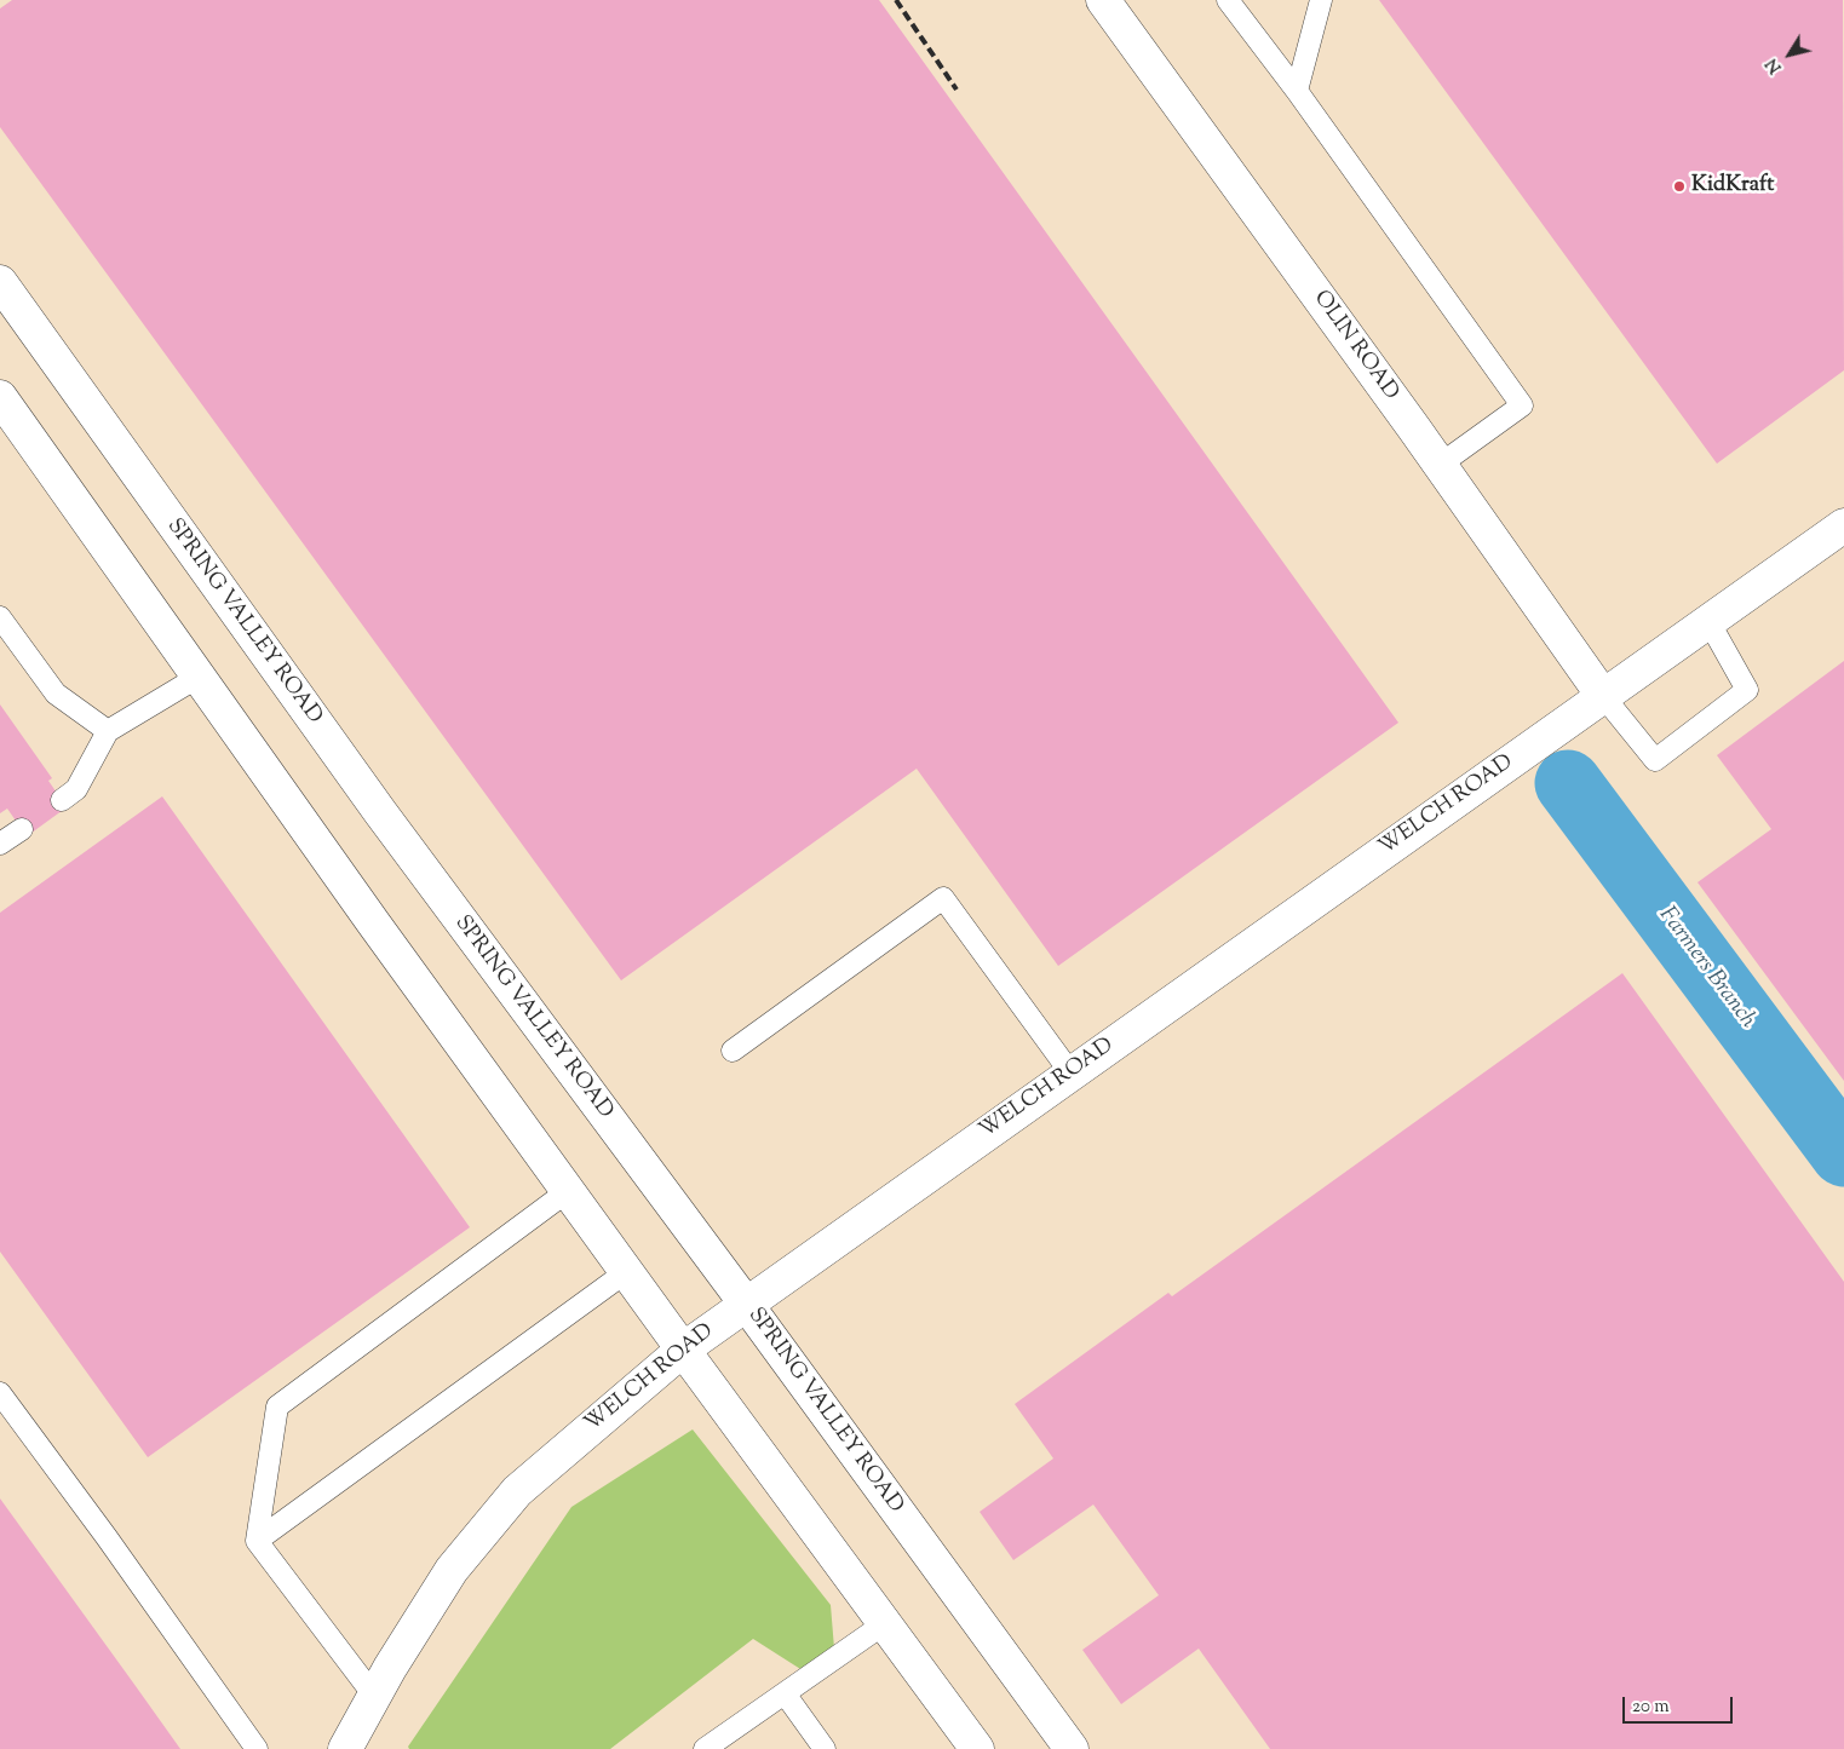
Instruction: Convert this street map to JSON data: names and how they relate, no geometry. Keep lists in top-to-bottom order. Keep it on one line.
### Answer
{"streets":{"main road":["OLIN ROAD","SPRING VALLEY ROAD","WELCH ROAD"]},"crossings":[["OLIN ROAD","WELCH ROAD"],["SPRING VALLEY ROAD","WELCH ROAD"]],"water":["Farmers Branch"],"places":["KidKraft"],"scale_bar":"20 m","north":"bottom left"}
